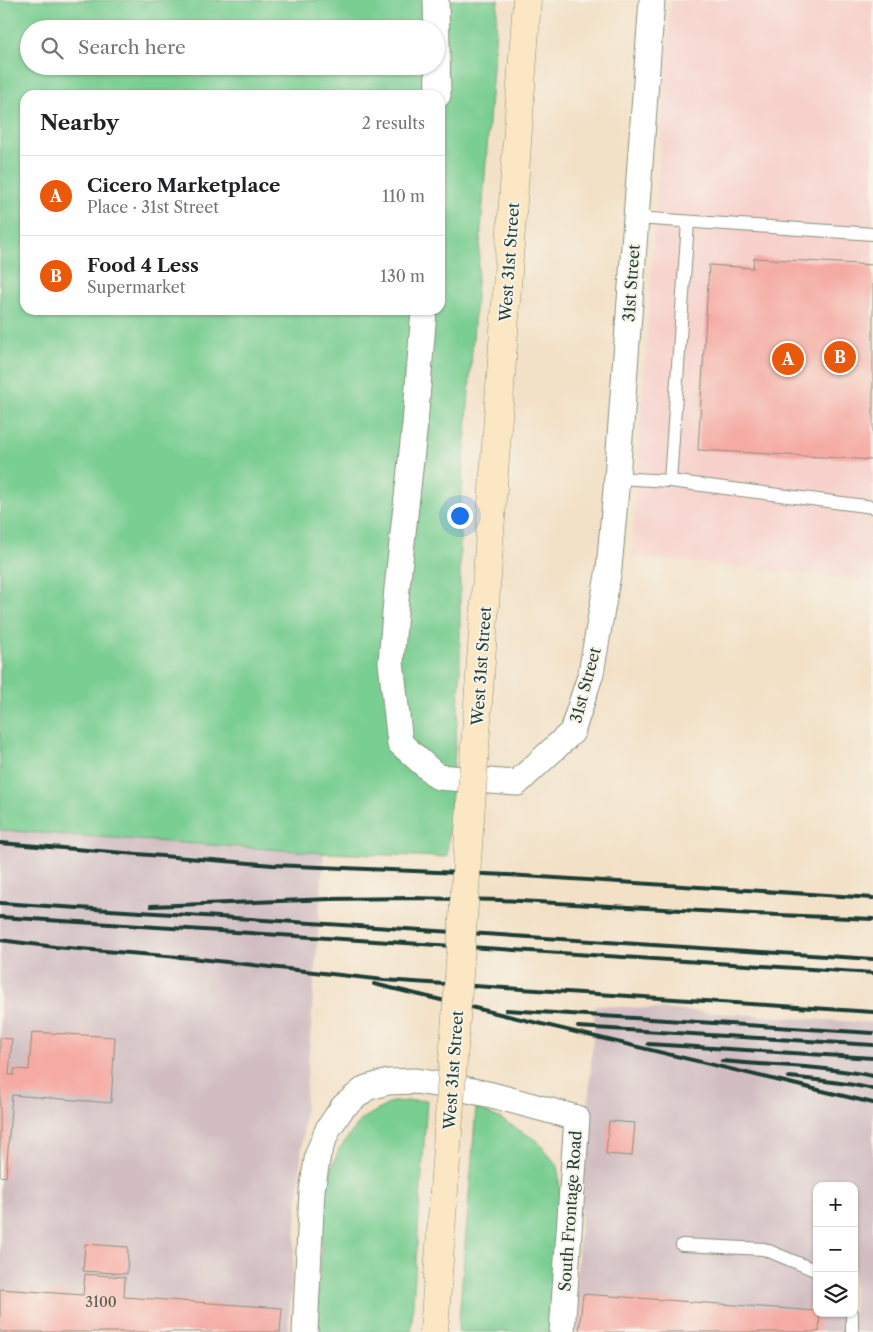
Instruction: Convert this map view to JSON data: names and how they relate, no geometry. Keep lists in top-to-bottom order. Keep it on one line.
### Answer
{"streets":{"main road":["West 31st Street"],"street":["31st Street","South Frontage Road"]},"house_numbers":["3100"],"page":{"search":"Search here","heading":["Nearby","2 results"],"list":[{"mark":"A","name":"Cicero Marketplace","note":"Place · 31st Street","value":"110 m"},{"mark":"B","name":"Food 4 Less","note":"Supermarket","value":"130 m"}],"pins":["B","A"],"map_buttons":["+","−"]}}
